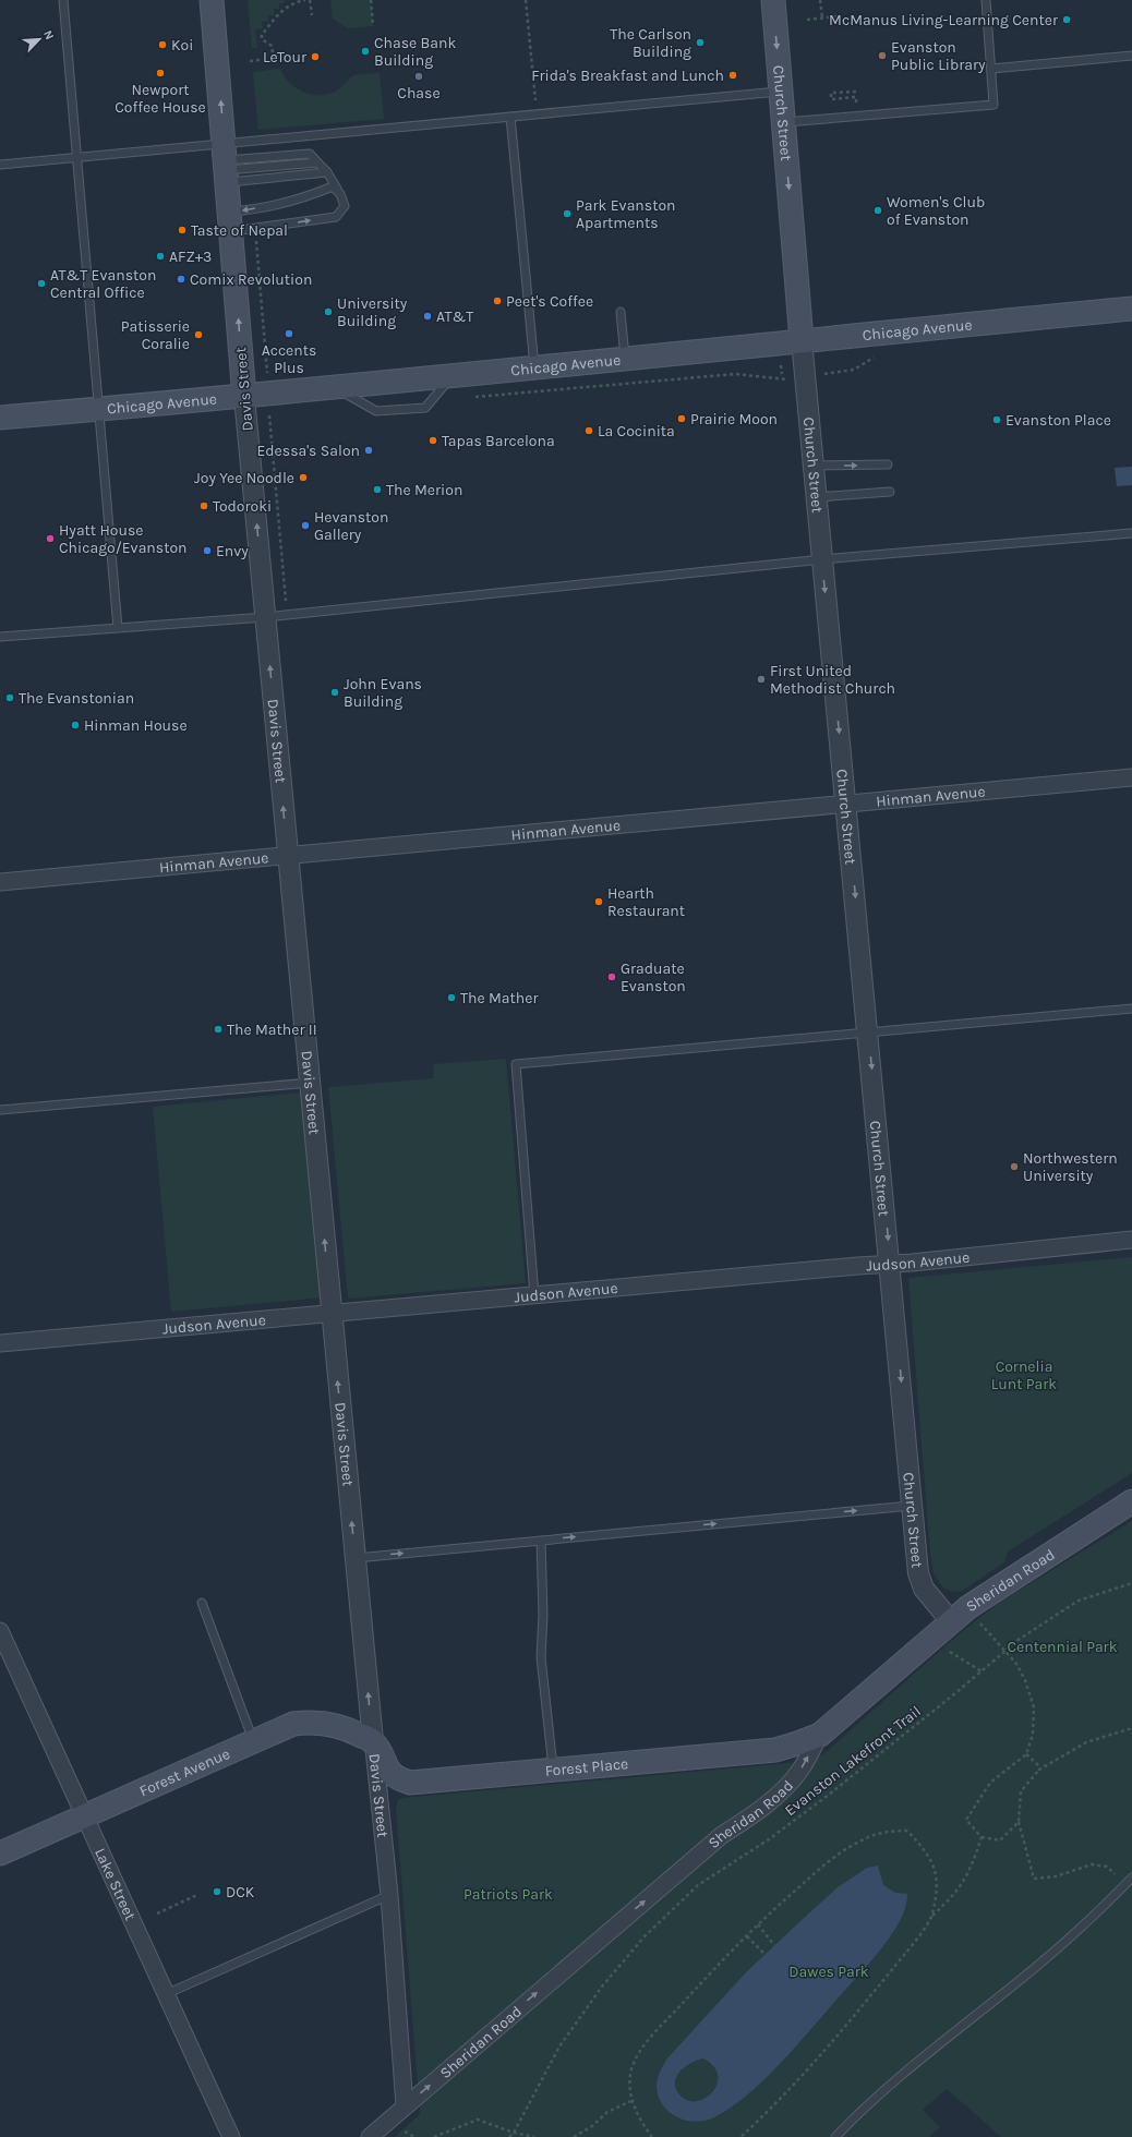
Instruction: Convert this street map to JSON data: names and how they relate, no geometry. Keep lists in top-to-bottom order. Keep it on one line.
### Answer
{"streets":{"main road":["Church Street","Chicago Avenue","Davis Street","Sheridan Road","Forest Place","Forest Avenue"],"street":["Hinman Avenue","Judson Avenue","Lake Street"],"path":["Evanston Lakefront Trail"]},"crossings":[["Church Street","Chicago Avenue"],["Church Street","Hinman Avenue"],["Church Street","Judson Avenue"],["Church Street","Sheridan Road"],["Chicago Avenue","Davis Street"],["Davis Street","Hinman Avenue"],["Davis Street","Judson Avenue"],["Davis Street","Sheridan Road"],["Davis Street","Forest Place"],["Davis Street","Forest Avenue"],["Sheridan Road","Forest Place"],["Forest Place","Forest Avenue"],["Forest Avenue","Lake Street"]],"one_way":["Church Street","Davis Street","Sheridan Road"],"parks":["Cornelia Lunt Park","Centennial Park","Patriots Park","Dawes Park"],"places":["McManus Living-Learning Center","The Carlson Building","Koi","Chase Bank Building","Evanston Public Library","LeTour","Newport Coffee House","Frida's Breakfast and Lunch","Chase","Women's Club of Evanston","Park Evanston Apartments","Taste of Nepal","AFZ+3","Comix Revolution","AT&T Evanston Central Office","Peet's Coffee","University Building","AT&T","Accents Plus","Patisserie Coralie","Prairie Moon","Evanston Place","La Cocinita","Tapas Barcelona","Edessa's Salon","Joy Yee Noodle","The Merion","Todoroki","Hevanston Gallery","Hyatt House Chicago/Evanston","Envy","First United Methodist Church","John Evans Building","The Evanstonian","Hinman House","Hearth Restaurant","Graduate Evanston","The Mather","The Mather II","Northwestern University","DCK"],"north":"top right"}
